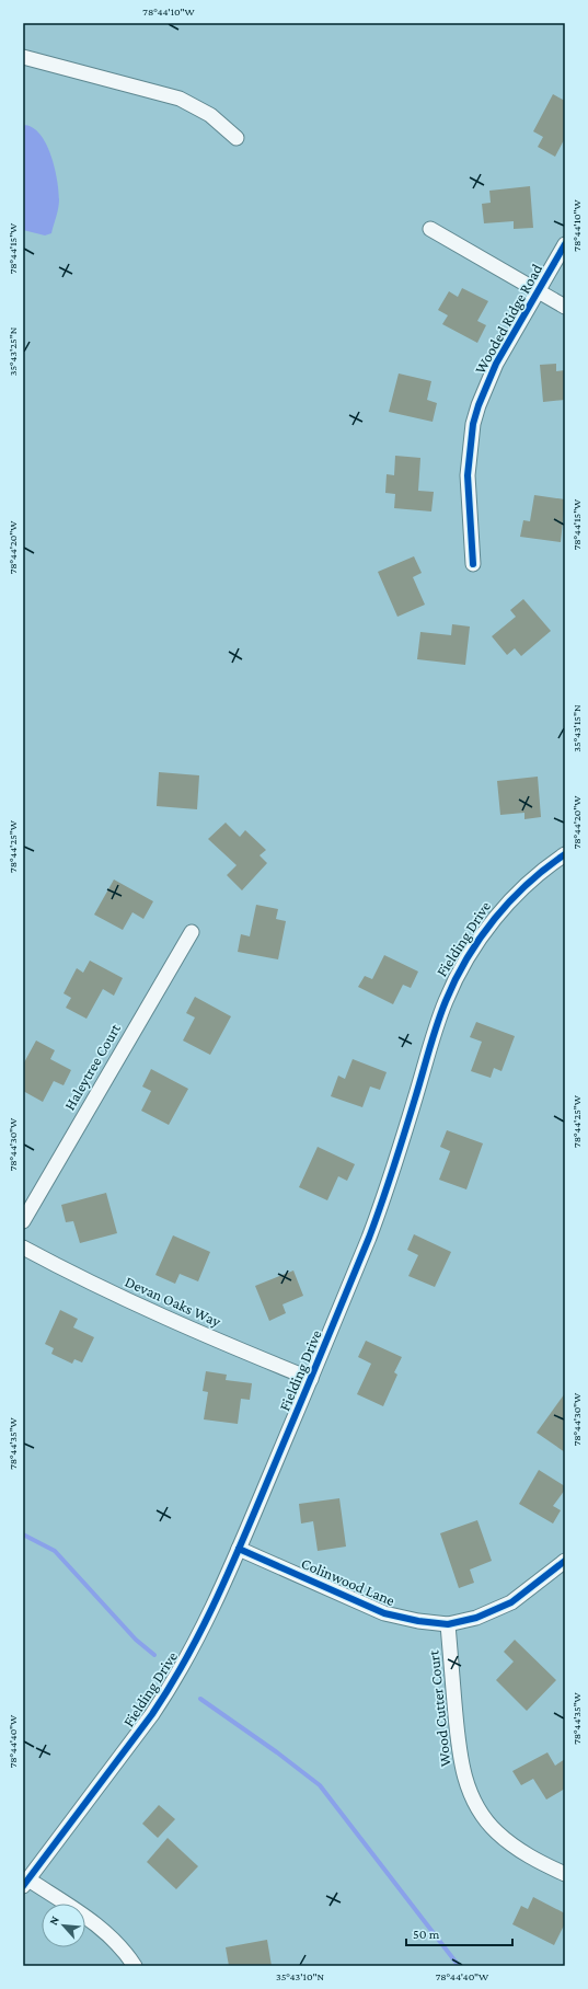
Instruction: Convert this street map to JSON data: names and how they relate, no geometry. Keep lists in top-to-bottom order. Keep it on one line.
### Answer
{"streets":{"street":["Wooded Ridge Road","Fielding Drive","Haleytree Court","Devan Oaks Way","Colinwood Lane","Wood Cutter Court"]},"crossings":[["Fielding Drive","Devan Oaks Way"],["Fielding Drive","Colinwood Lane"],["Colinwood Lane","Wood Cutter Court"]],"scale_bar":"50 m","north":"top left","coordinates":["78°44'10\"W","78°44'15\"W","35°43'25\"N","78°44'20\"W","35°43'15\"N","78°44'25\"W","78°44'30\"W","78°44'35\"W","78°44'40\"W","35°43'10\"N"]}
